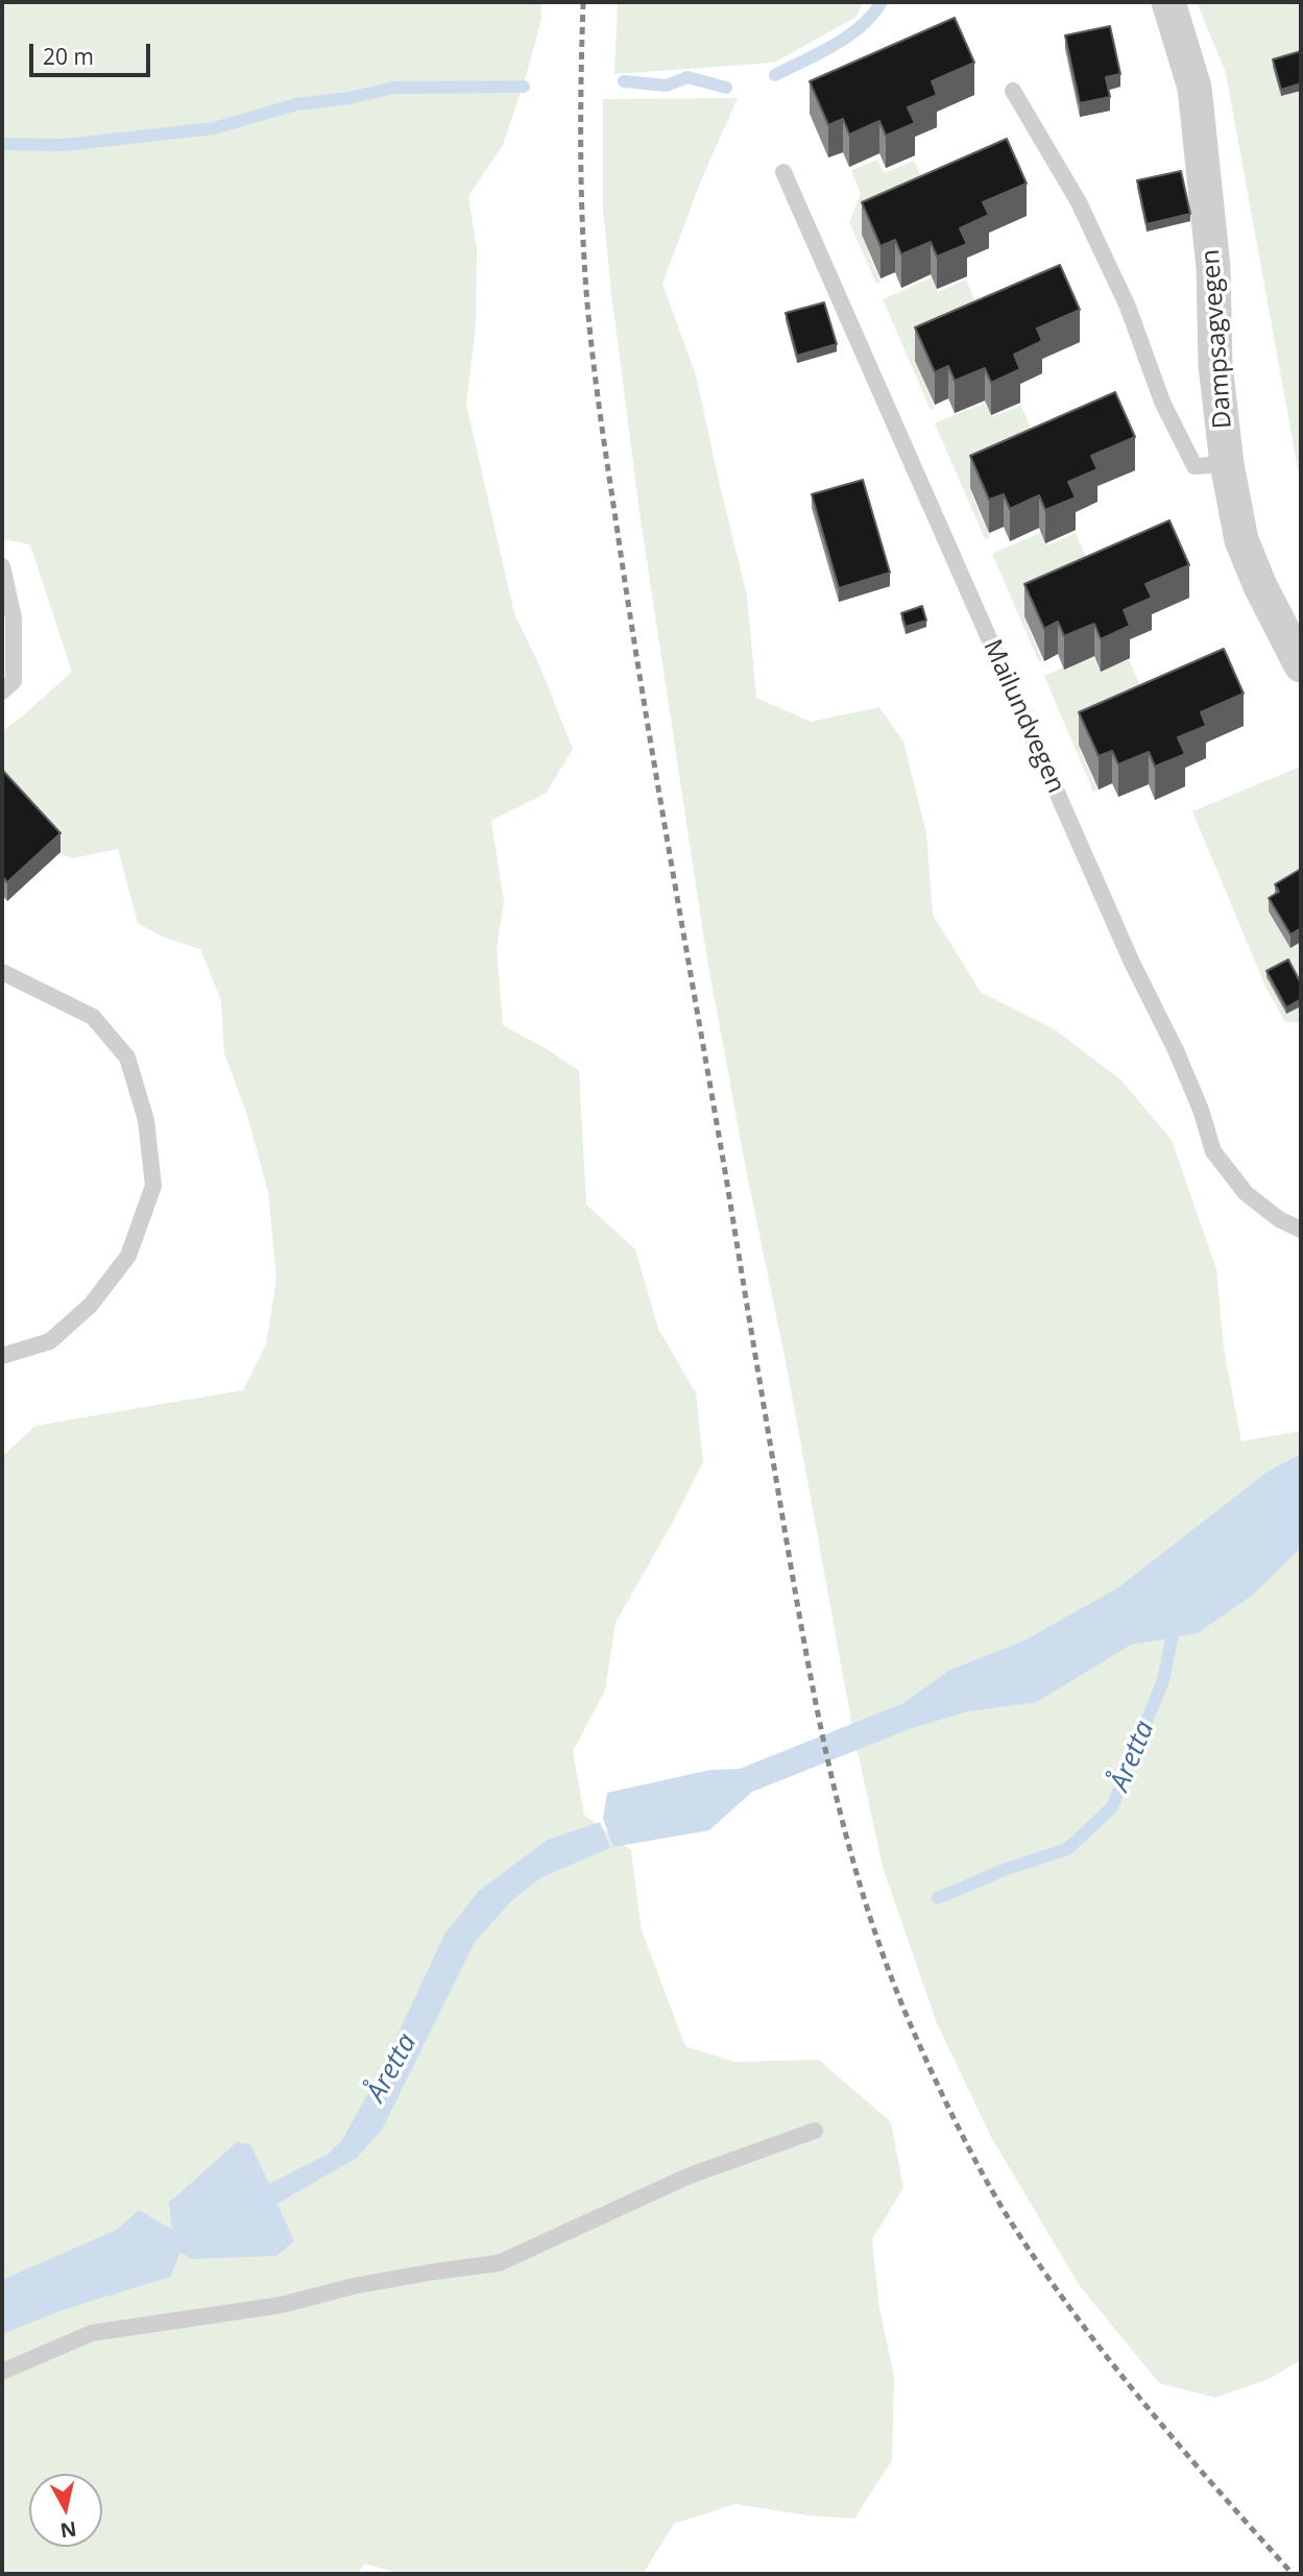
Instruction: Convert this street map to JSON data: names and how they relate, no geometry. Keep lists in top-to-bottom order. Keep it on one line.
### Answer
{"streets":{"street":["Dampsagvegen"],"lane":["Mailundvegen"]},"water":["Åretta"],"scale_bar":"20 m","north":"bottom"}
